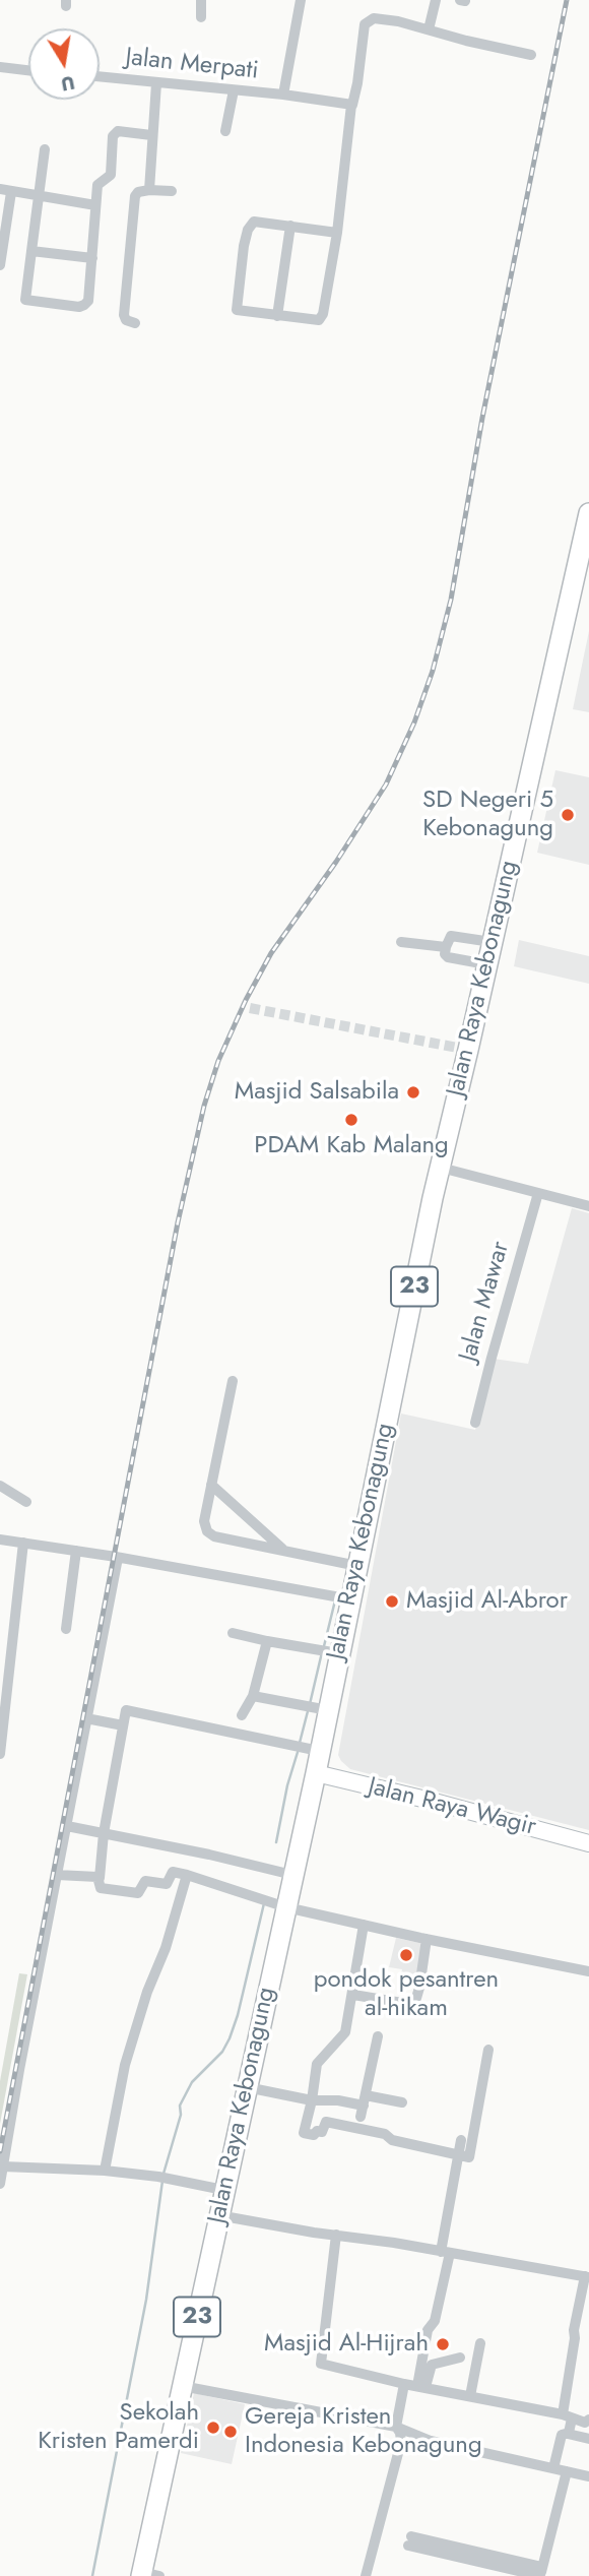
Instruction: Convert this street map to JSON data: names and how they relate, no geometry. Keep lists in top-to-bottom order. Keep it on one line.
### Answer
{"streets":{"highway":["Jalan Raya Kebonagung","23"],"main road":["Jalan Raya Wagir"],"street":["Jalan Merpati","Jalan Mawar"]},"crossings":[["Jalan Raya Kebonagung","Jalan Raya Wagir"]],"places":["SD Negeri 5 Kebonagung","Masjid Salsabila","PDAM Kab Malang","Masjid Al-Abror","pondok pesantren al-hikam","Masjid Al-Hijrah","Sekolah Kristen Pamerdi","Gereja Kristen Indonesia Kebonagung"],"north":"bottom"}
